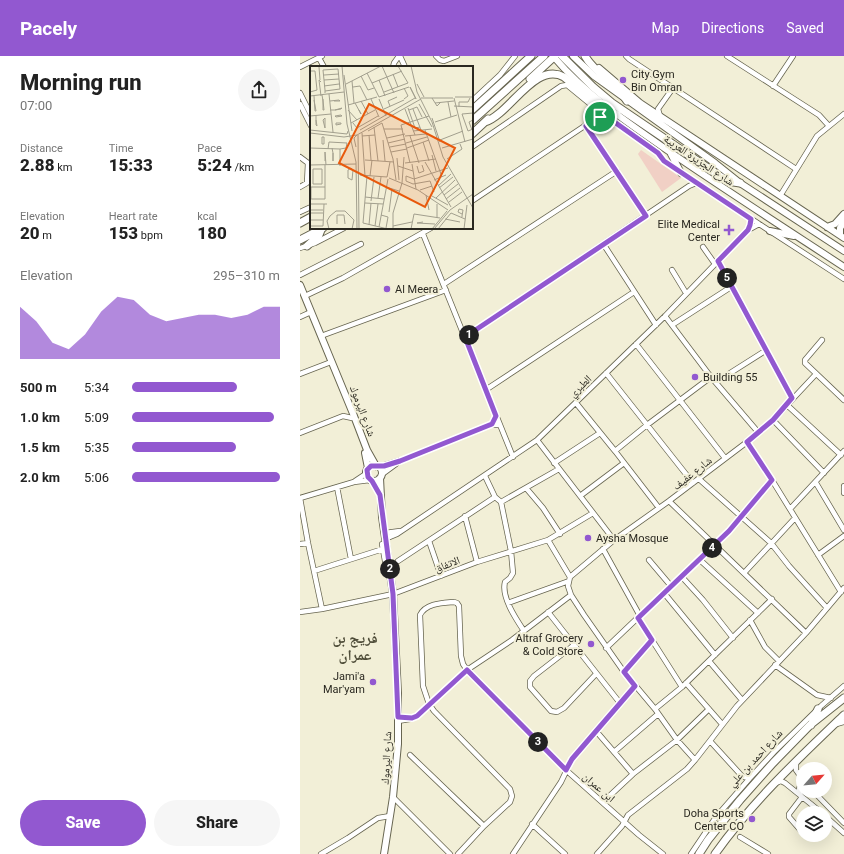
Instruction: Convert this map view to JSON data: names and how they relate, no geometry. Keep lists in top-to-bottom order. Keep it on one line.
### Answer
{"streets":{"main road":["شارع احمد بن علي"],"street":["شارع الجزيرة العربية","الطبري","شارع اليرموك","شارع عفيف","الاتفاق","ابن عمران"]},"crossings":[["شارع الجزيرة العربية","الطبري"],["الطبري","شارع اليرموك"],["شارع اليرموك","الاتفاق"]],"districts":["فريج بن عمران"],"places":{"other":["City Gym Bin Omran","Al Meera","Building 55","Aysha Mosque","Altraf Grocery & Cold Store","Jami'a Mar'yam","Doha Sports Center CO"],"health":["Elite Medical Center"]},"north":"top right","page":{"header":"Pacely","nav":["Map","Directions","Saved"],"heading":["Morning run","07:00"],"stats":[["Distance","2.88 km"],["Time","15:33"],["Pace","5:24 /km"],["Elevation","20 m"],["Heart rate","153 bpm"],["kcal","180"]],"chart":["Elevation","295–310 m"],"pins":["5","1","4","2","3"],"list":[{"name":"500 m","note":"5:34"},{"name":"1.0 km","note":"5:09"},{"name":"1.5 km","note":"5:35"},{"name":"2.0 km","note":"5:06"}],"buttons":["Save","Share"]}}
